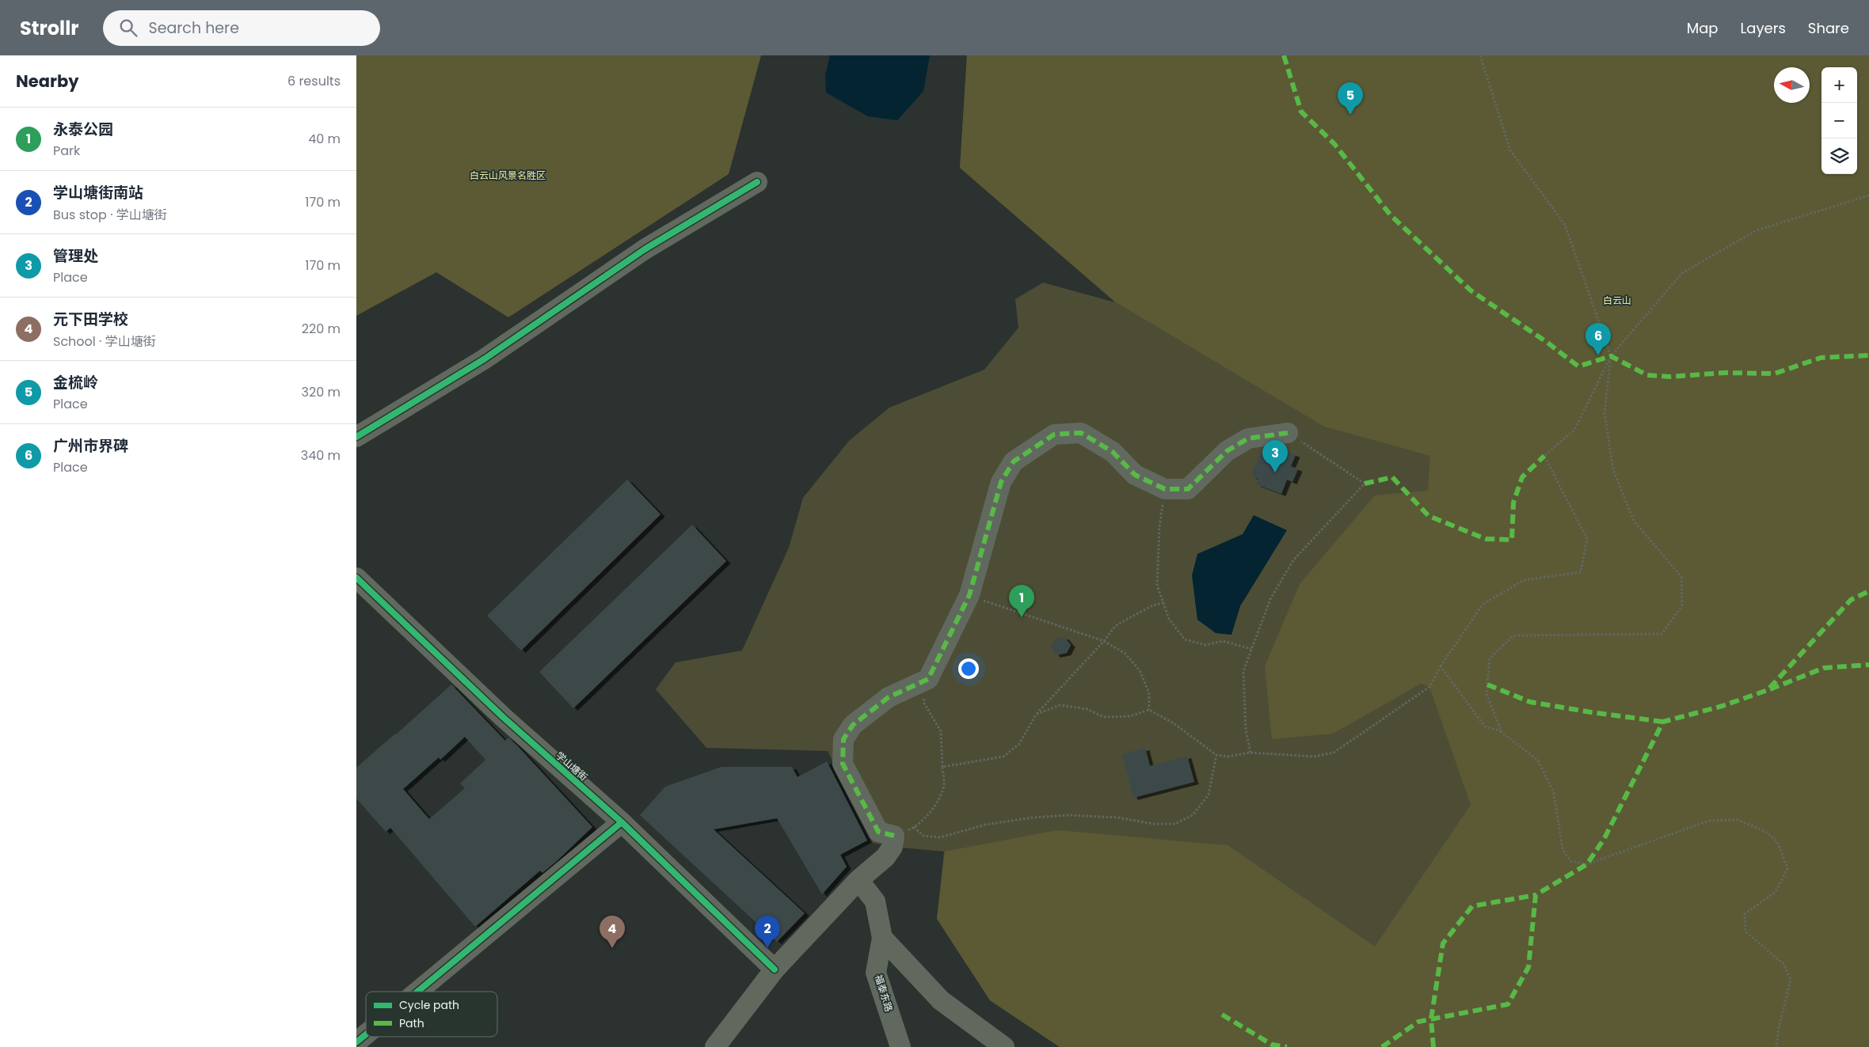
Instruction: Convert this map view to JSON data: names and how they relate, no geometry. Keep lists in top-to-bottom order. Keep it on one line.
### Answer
{"streets":{"street":["学山塘街","福泰东路"]},"parks":["白云山风景名胜区","白云山"],"legend":["Cycle path","Path"],"north":"left","page":{"header":"Strollr","search":"Search here","nav":["Map","Layers","Share"],"heading":["Nearby","6 results"],"map_buttons":["+","−"],"pins":["5","6","3","1","2","4"],"list":[{"mark":"1","name":"永泰公园","note":"Park","value":"40 m"},{"mark":"2","name":"学山塘街南站","note":"Bus stop · 学山塘街","value":"170 m"},{"mark":"3","name":"管理处","note":"Place","value":"170 m"},{"mark":"4","name":"元下田学校","note":"School · 学山塘街","value":"220 m"},{"mark":"5","name":"金梳岭","note":"Place","value":"320 m"},{"mark":"6","name":"广州市界碑","note":"Place","value":"340 m"}]}}
